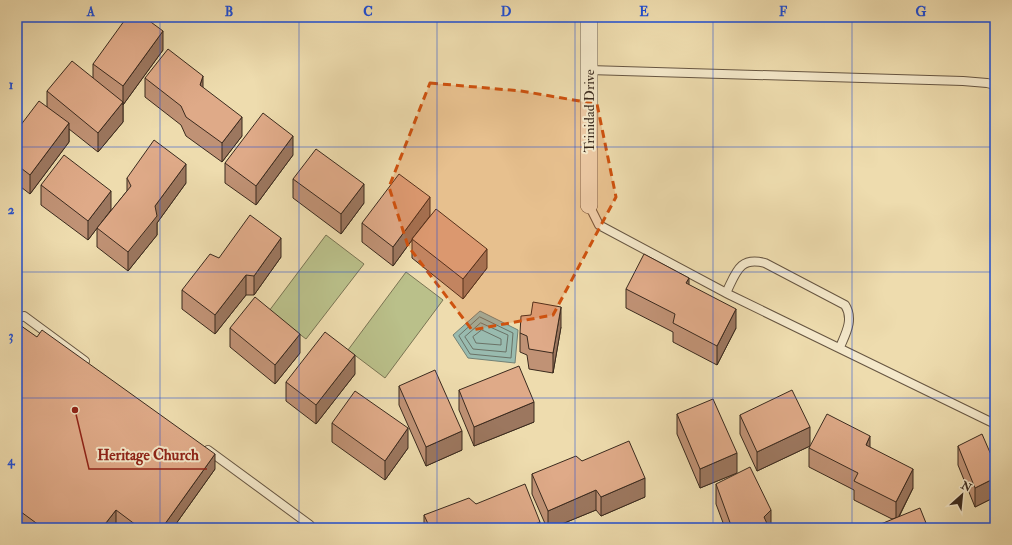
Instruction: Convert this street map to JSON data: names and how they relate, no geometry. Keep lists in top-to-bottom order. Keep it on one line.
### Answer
{"streets":{"street":["Trinidad Drive"]},"places":["Heritage Church"],"north":"top right","grid":{"columns":["A","B","C","D","E","F","G"],"rows":["1","2","3","4"]}}
